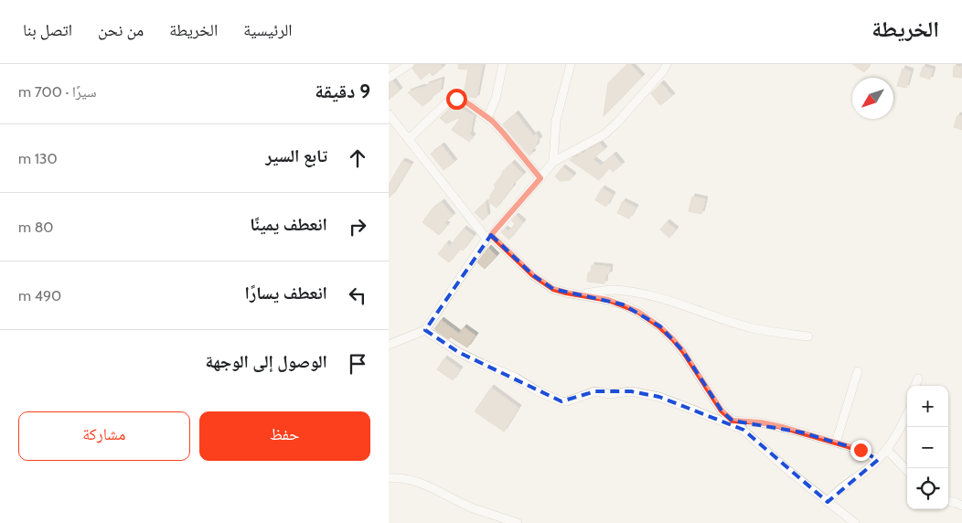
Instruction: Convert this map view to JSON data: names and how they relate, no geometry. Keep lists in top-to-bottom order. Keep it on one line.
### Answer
{"north":"bottom left","page":{"header":"الخريطة","nav":["الرئيسية","الخريطة","من نحن","اتصل بنا"],"heading":["9 دقيقة","سيرًا · 700 m"],"list":[["تابع السير","130 m"],["انعطف يمينًا","80 m"],["انعطف يسارًا","490 m"],"الوصول إلى الوجهة"],"map_buttons":["+","−"],"buttons":["حفظ","مشاركة"]}}
